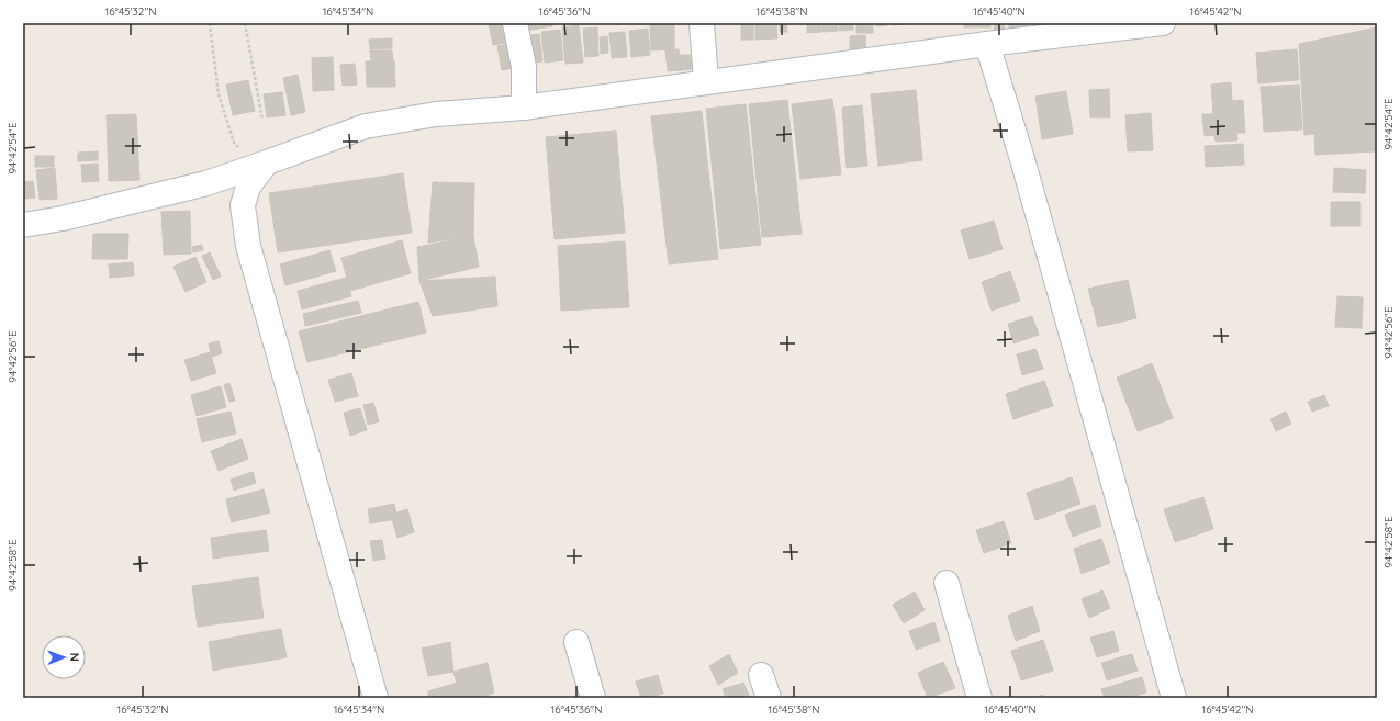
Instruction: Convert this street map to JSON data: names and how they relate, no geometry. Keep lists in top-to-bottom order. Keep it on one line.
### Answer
{"north":"right","coordinates":["16°45'32\"N","16°45'34\"N","16°45'36\"N","16°45'38\"N","16°45'40\"N","16°45'42\"N","94°42'54\"E","94°42'56\"E","94°42'58\"E"]}
